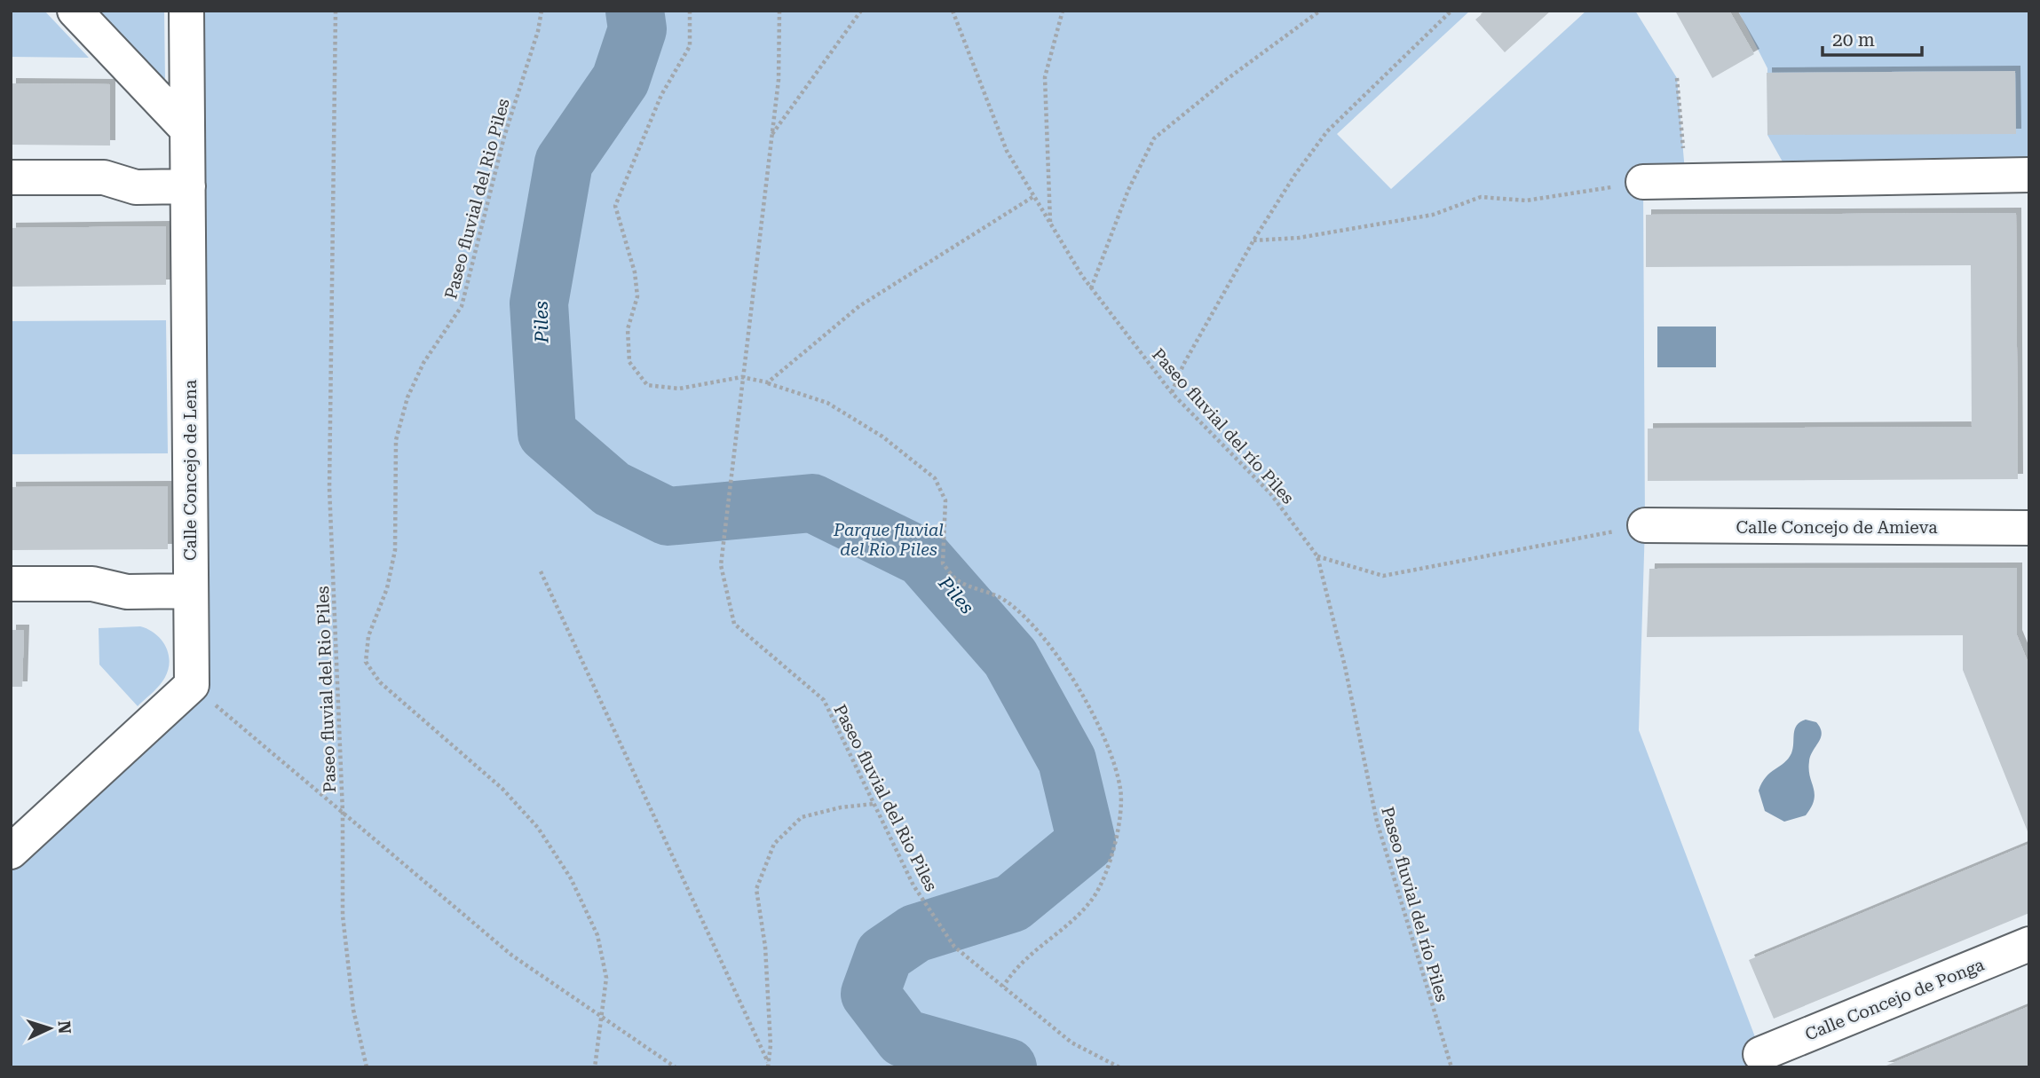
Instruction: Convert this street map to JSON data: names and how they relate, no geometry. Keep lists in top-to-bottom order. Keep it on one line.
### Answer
{"streets":{"street":["Calle Concejo de Lena","Calle Concejo de Amieva","Calle Concejo de Ponga"],"path":["Paseo fluvial del Rio Piles","Paseo fluvial del río Piles"]},"water":["Piles"],"parks":["Parque fluvial del Rio Piles"],"scale_bar":"20 m","north":"right"}
